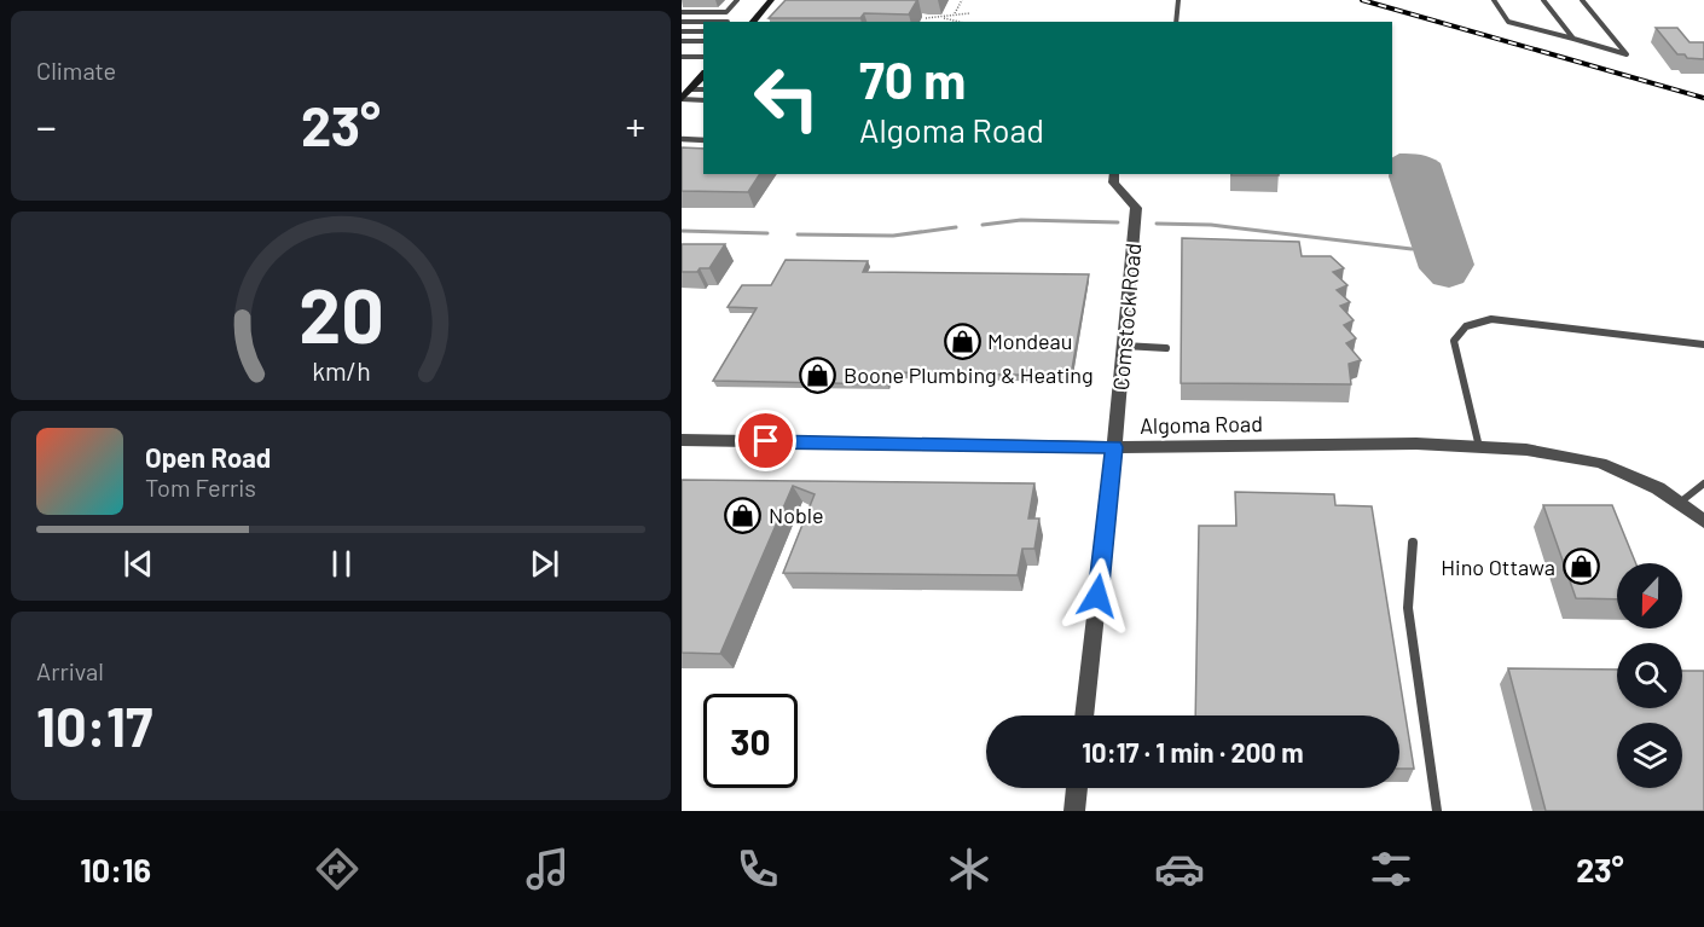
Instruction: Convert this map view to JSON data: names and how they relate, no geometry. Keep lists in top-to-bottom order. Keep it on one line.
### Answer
{"streets":{"street":["Comstock Road","Algoma Road"]},"crossings":[["Comstock Road","Algoma Road"]],"places":{"shop":["Mondeau","Boone Plumbing & Heating","Noble","Hino Ottawa"]},"north":"bottom","page":{"tile":["Climate",["Arrival","10:17"]],"turn":["70 m","Algoma Road"],"heat":["−","23°","+"],"song":["Open Road","Tom Ferris"],"limit":"30","trip":"10:17 · 1 min · 200 m","tabs":["10:16","23°"],"gauge":["20","km/h"]}}
